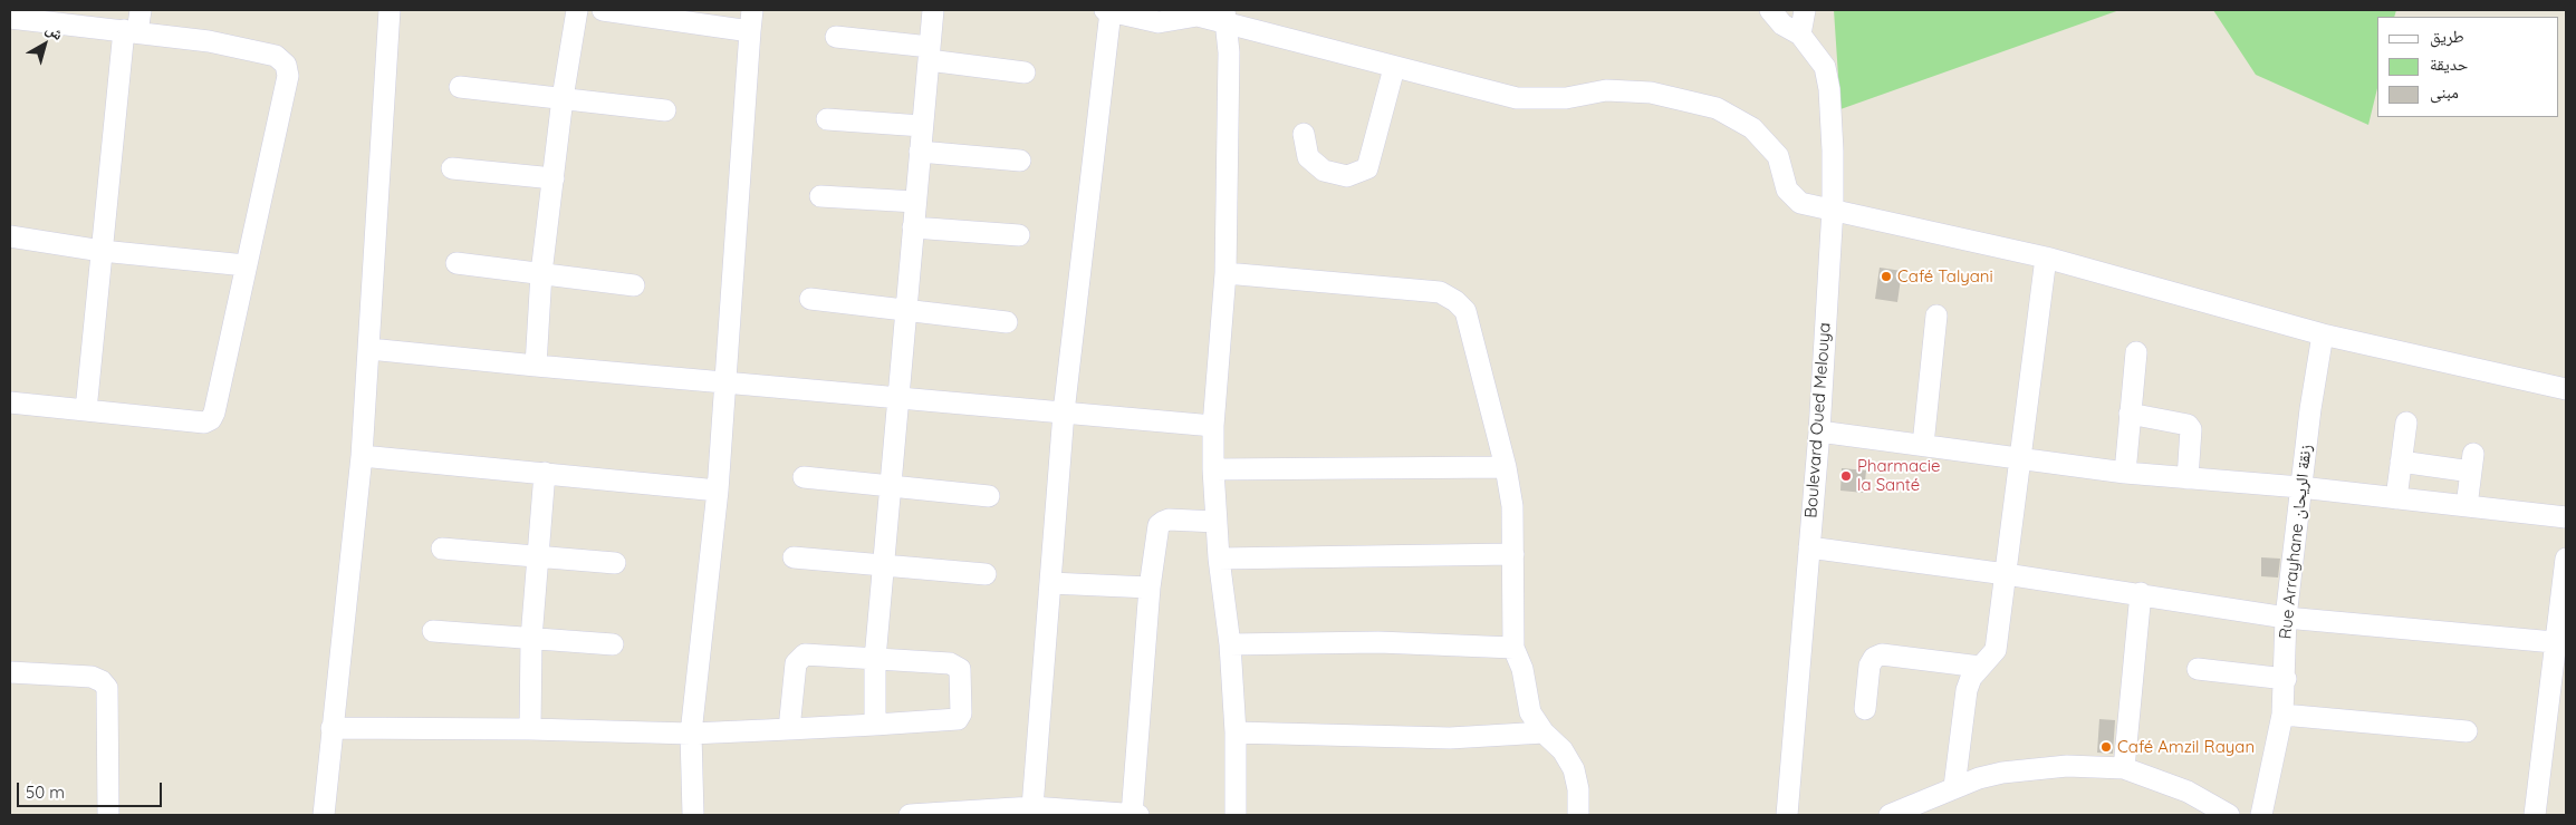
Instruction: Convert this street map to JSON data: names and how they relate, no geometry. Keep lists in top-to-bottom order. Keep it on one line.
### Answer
{"streets":{"street":["Boulevard Oued Melouya","Rue Arrayhane زنقة الريحان"]},"places":["Café Talyani","Pharmacie la Santé","Café Amzil Rayan"],"legend":["طريق","حديقة","مبنى"],"scale_bar":"50 m","north":"top right"}
